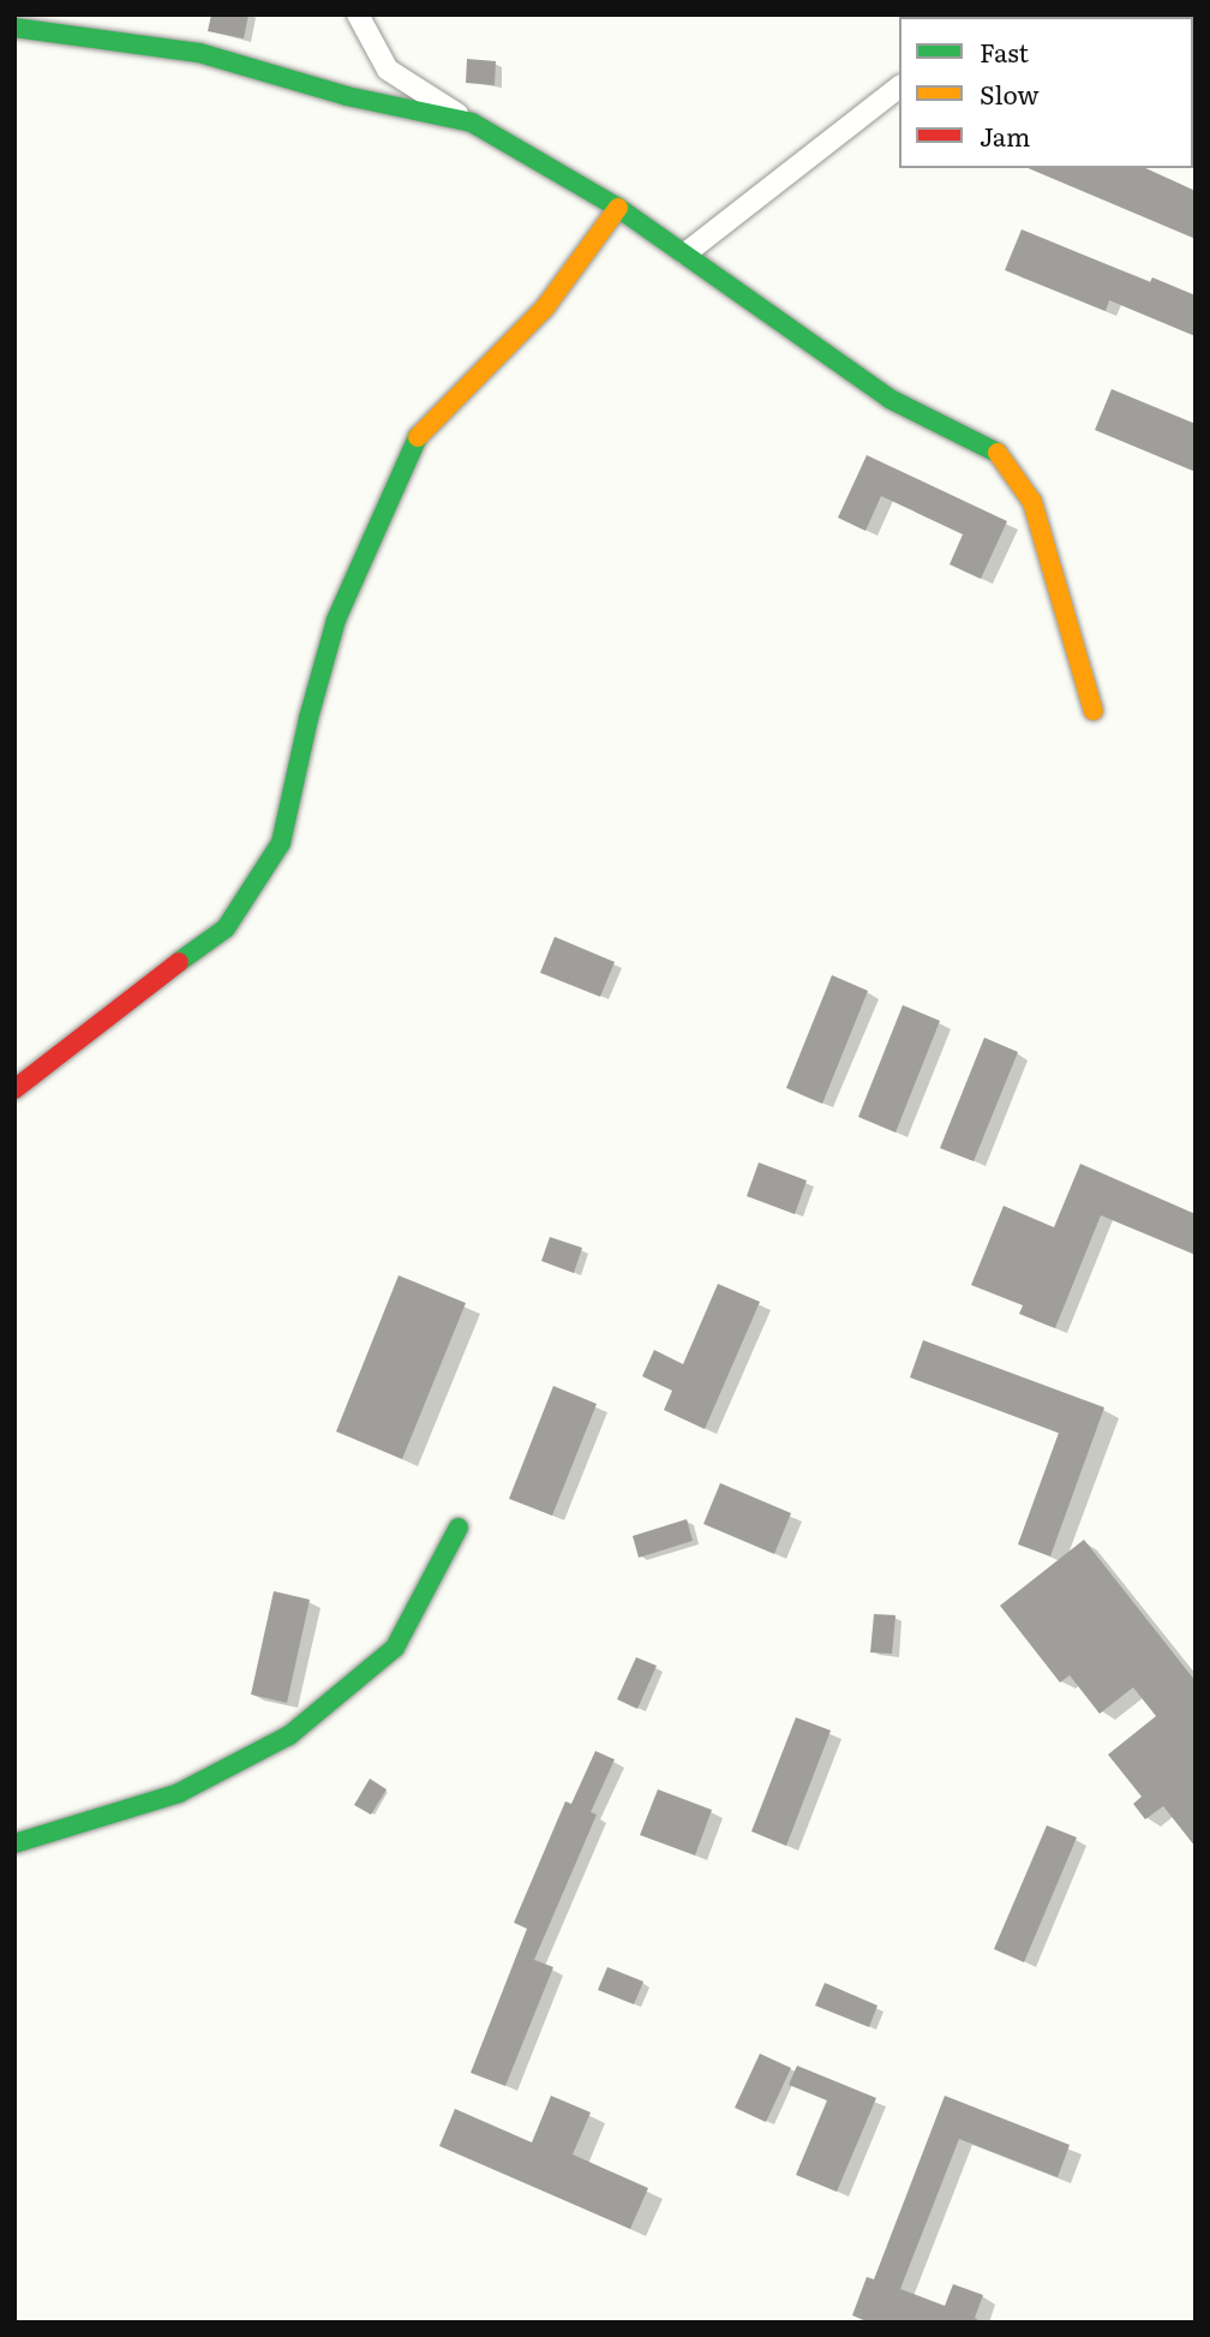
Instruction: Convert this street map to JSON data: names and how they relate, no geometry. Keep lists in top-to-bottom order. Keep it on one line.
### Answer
{"legend":["Fast","Slow","Jam"]}
